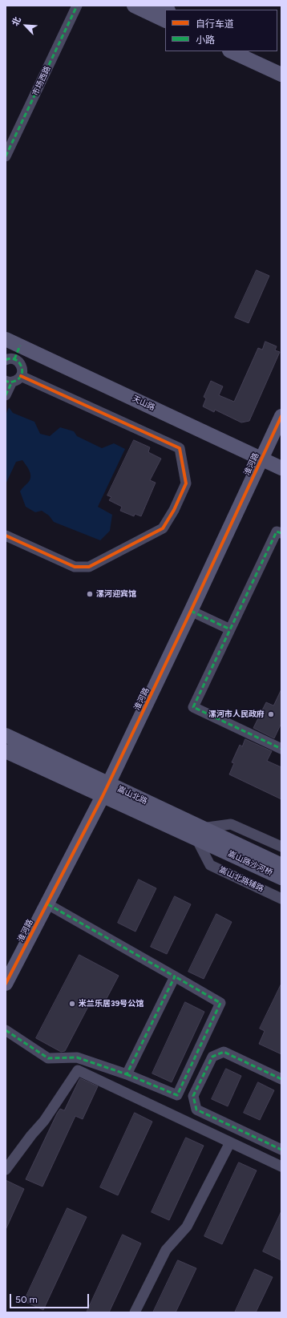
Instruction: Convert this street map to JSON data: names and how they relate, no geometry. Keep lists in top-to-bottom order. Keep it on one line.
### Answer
{"streets":{"street":["市场西路","天山路","淮河路","嵩山北路","嵩山路沙河桥","嵩山北路辅路"]},"crossings":[["天山路","淮河路"],["淮河路","嵩山北路"],["嵩山北路","嵩山路沙河桥"],["嵩山北路","嵩山北路辅路"]],"places":["漯河迎宾馆","漯河市人民政府","米兰乐居39号公馆"],"legend":["自行车道","小路"],"scale_bar":"50 m","north":"top left"}
